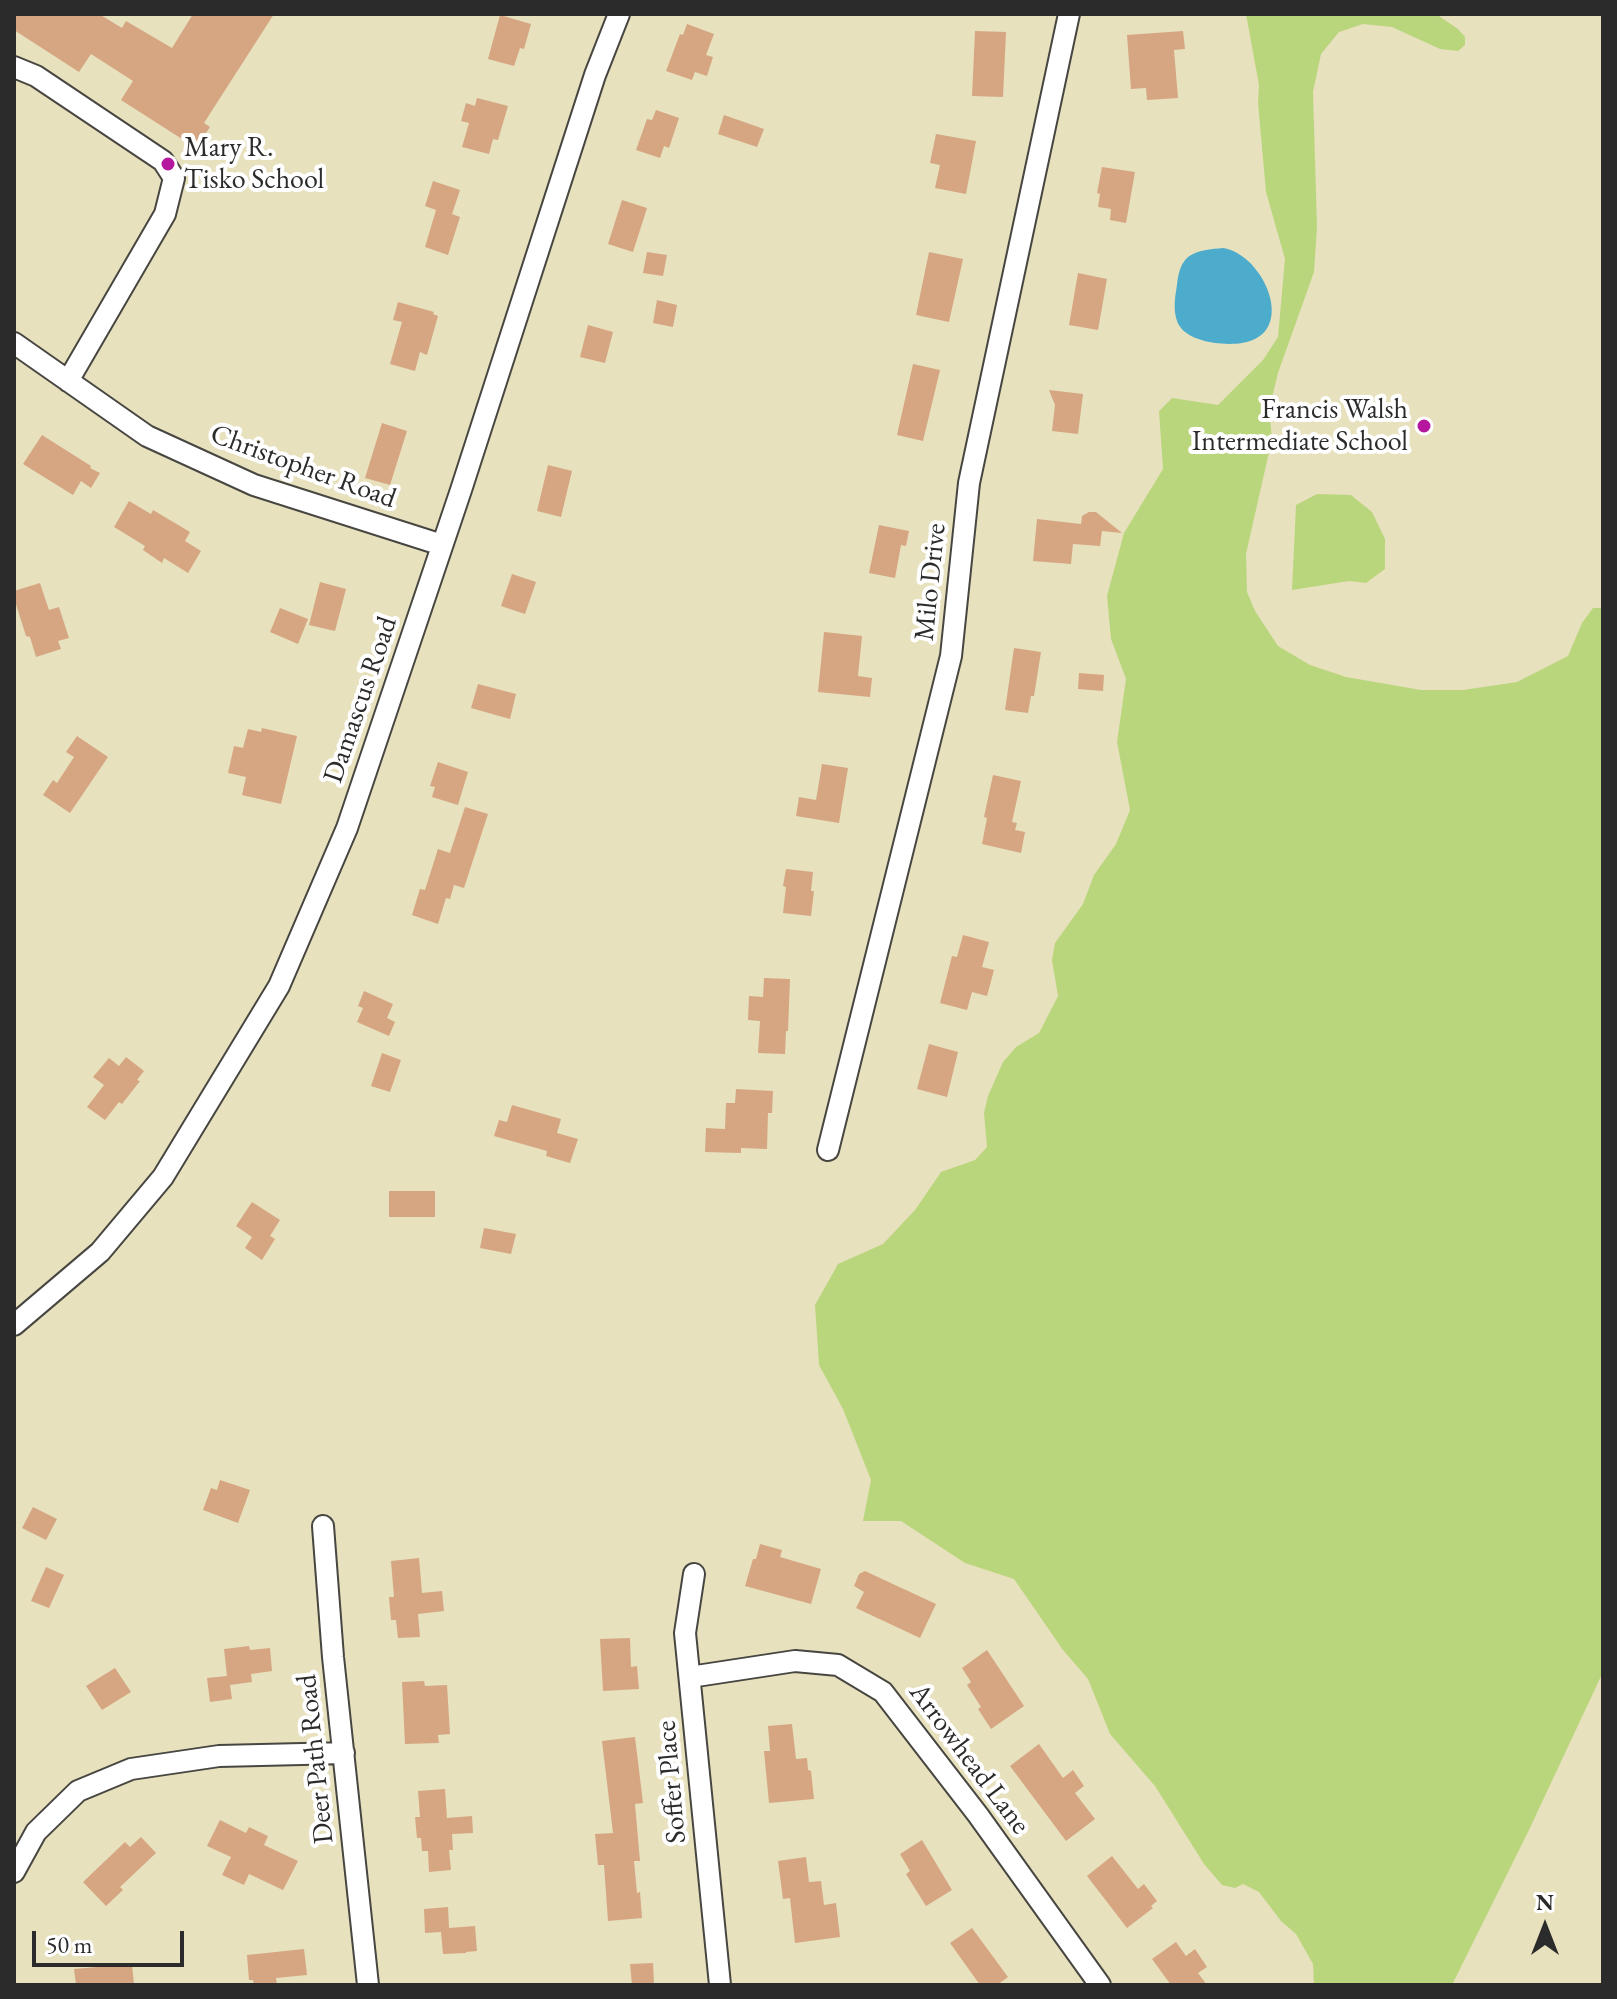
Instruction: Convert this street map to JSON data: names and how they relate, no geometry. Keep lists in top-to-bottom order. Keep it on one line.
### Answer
{"streets":{"street":["Christopher Road","Milo Drive","Damascus Road","Deer Path Road","Arrowhead Lane","Soffer Place"]},"crossings":[["Christopher Road","Damascus Road"],["Arrowhead Lane","Soffer Place"]],"places":["Mary R. Tisko School","Francis Walsh Intermediate School"],"scale_bar":"50 m","north":"top"}
